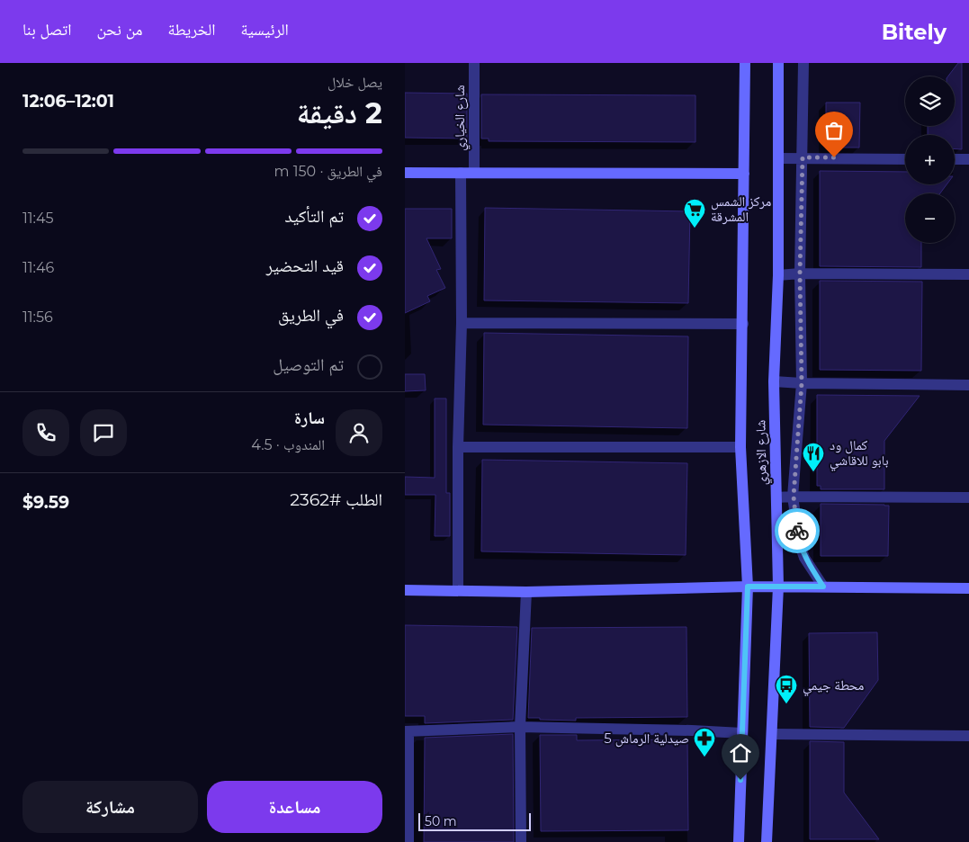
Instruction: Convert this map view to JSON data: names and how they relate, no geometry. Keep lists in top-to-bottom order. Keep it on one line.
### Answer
{"streets":{"street":["شارع الخياري","شارع الازهري"]},"places":{"supermarket":["مركز الشمس المشرقة"],"restaurant":["كمال ود بابو للاقاشي"],"bus stop":["محطة جيمي"],"pharmacy":["صيدلية الرماش 5"]},"scale_bar":"50 m","page":{"header":"Bitely","nav":["الرئيسية","الخريطة","من نحن","اتصل بنا"],"heading":["2 دقيقة","يصل خلال","12:01–12:06"],"panel":["سارة","المندوب · 4.5","الطلب #2362","$9.59"],"map_buttons":["+","−"],"bar":"في الطريق · 150 m","list":[["تم التأكيد","11:45"],["قيد التحضير","11:46"],["في الطريق","11:56"],"تم التوصيل"],"buttons":["مساعدة","مشاركة"],"scale":"50 m"}}
